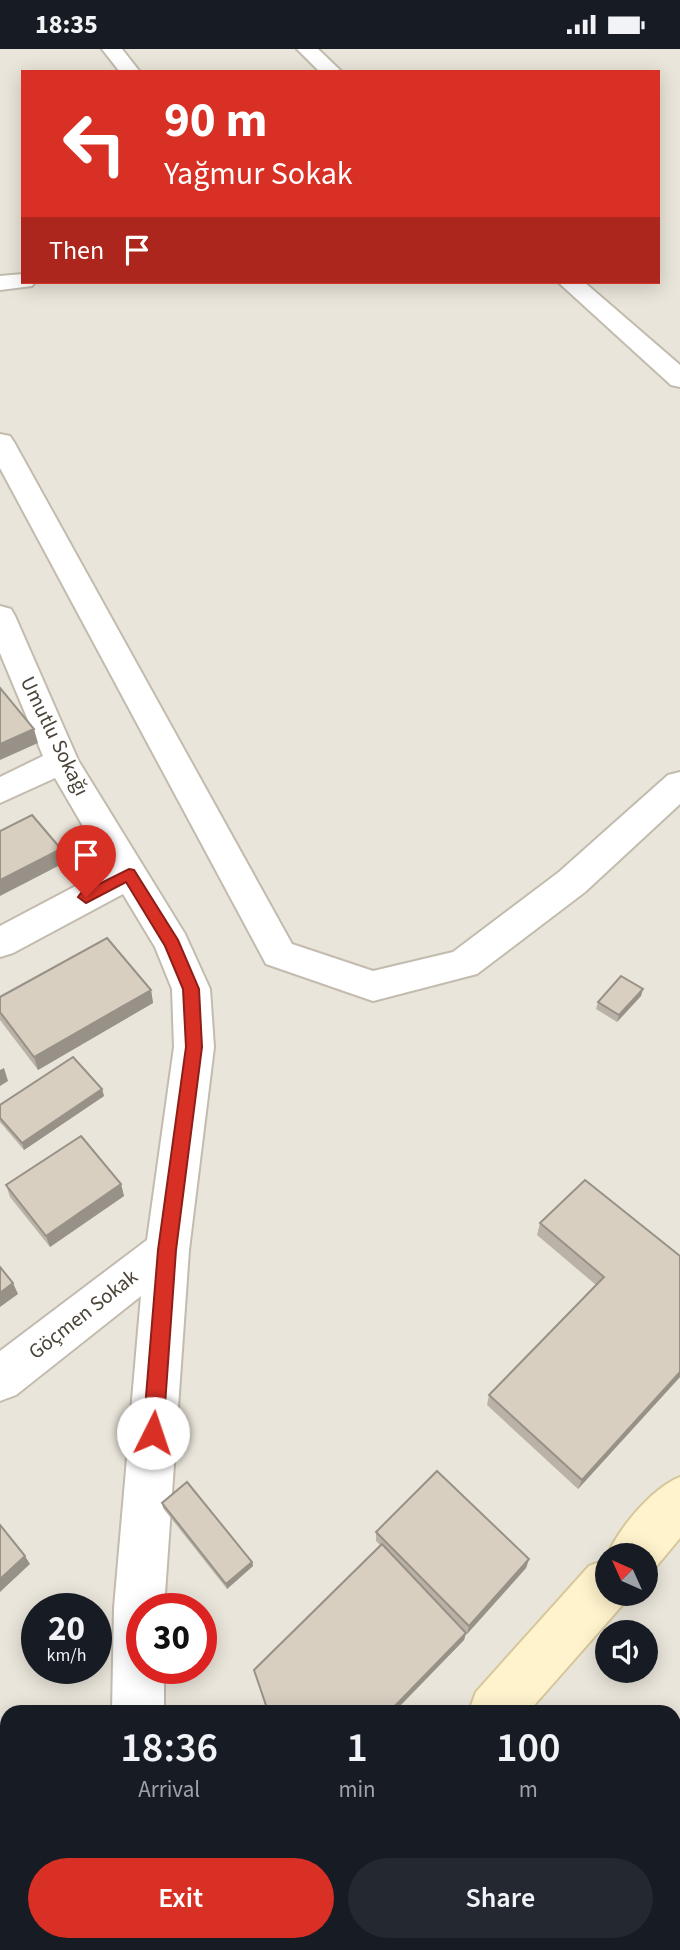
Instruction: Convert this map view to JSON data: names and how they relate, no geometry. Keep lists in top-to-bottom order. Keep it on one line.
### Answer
{"streets":{"street":["Umutlu Sokağı","Göçmen Sokak"]},"crossings":[["Umutlu Sokağı","Göçmen Sokak"]],"north":"top left","page":{"status":"18:35","turn":["90 m","Yağmur Sokak"],"then":"Then","speed":"20 km/h","limit":"30","eta":["18:36","Arrival","1","min","100","m"],"buttons":["Exit","Share"]}}
